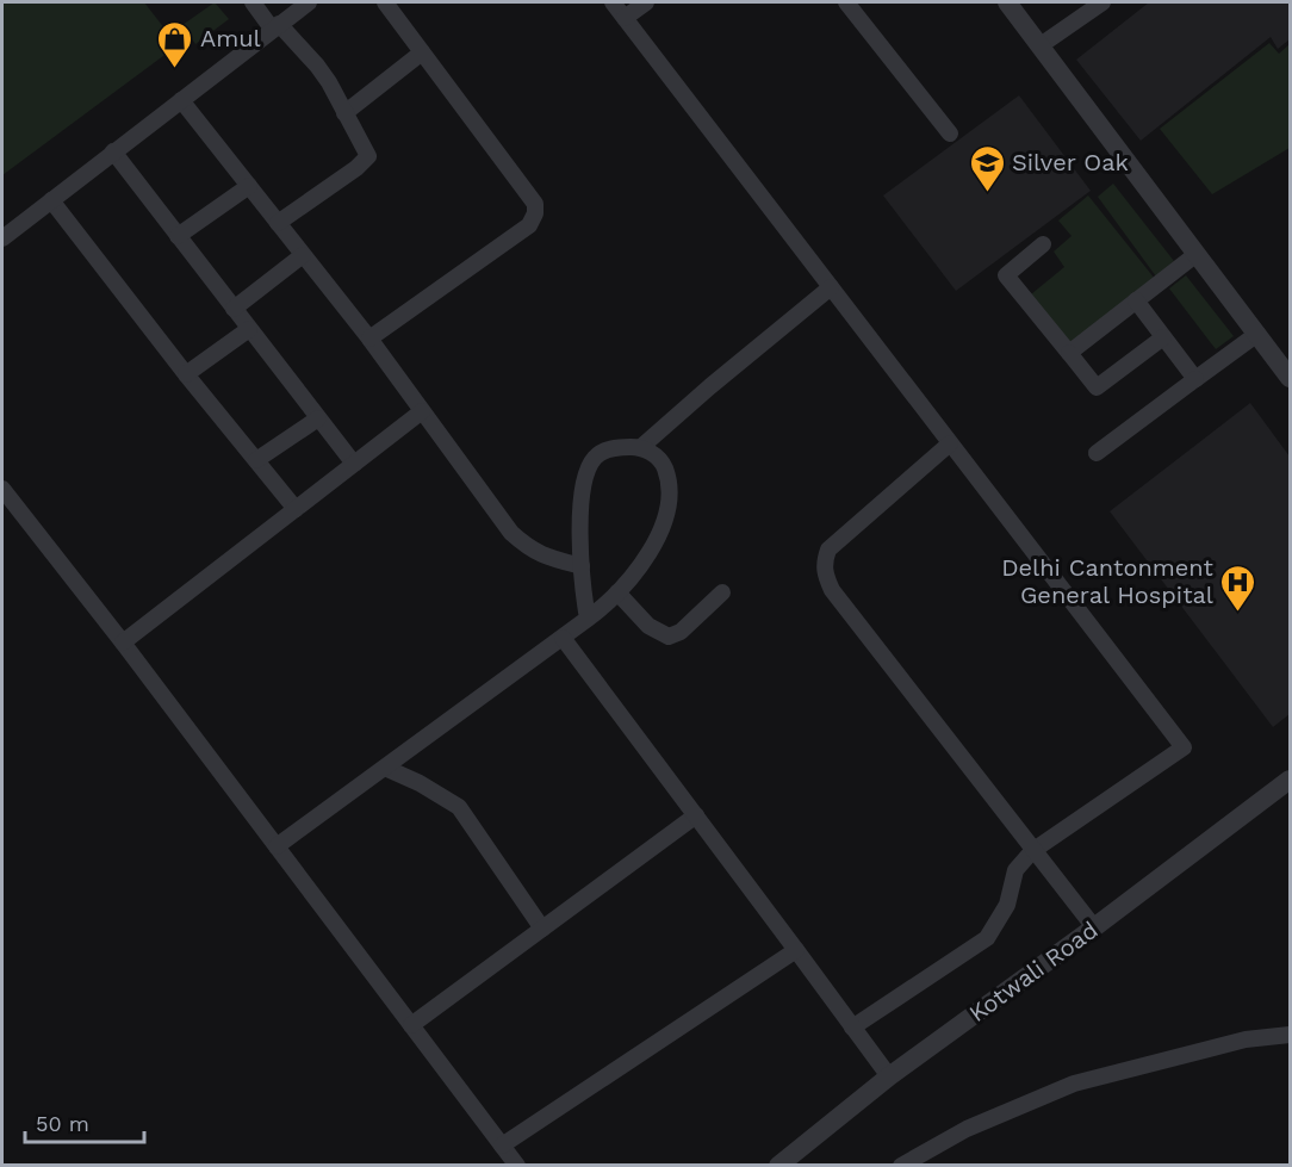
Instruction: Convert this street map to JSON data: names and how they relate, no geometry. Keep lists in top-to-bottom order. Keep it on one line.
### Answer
{"streets":{"street":["Kotwali Road"]},"places":{"shop":["Amul"],"school or university":["Silver Oak"],"hospital":["Delhi Cantonment General Hospital"]},"scale_bar":"50 m"}
